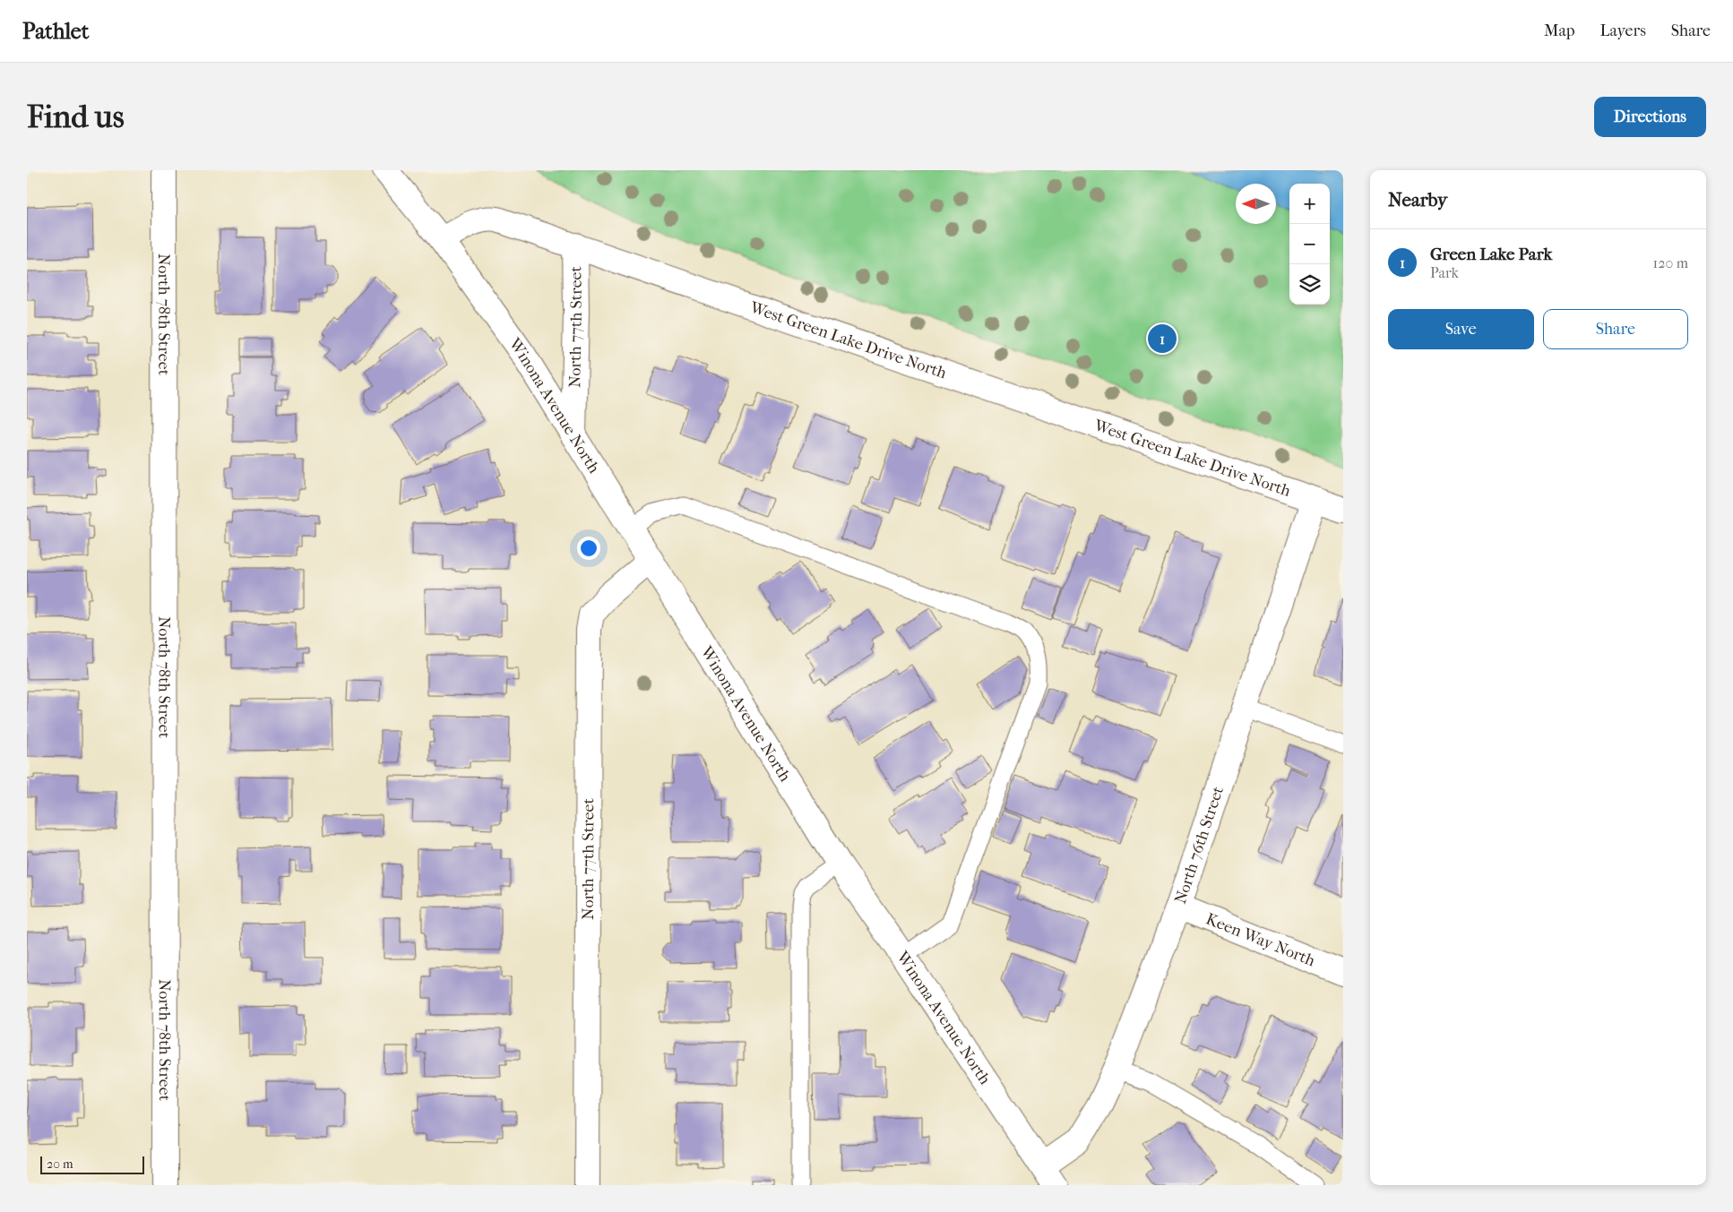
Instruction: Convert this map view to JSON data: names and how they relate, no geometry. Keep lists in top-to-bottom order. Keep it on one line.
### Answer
{"streets":{"street":["North 78th Street","North 77th Street","West Green Lake Drive North","Winona Avenue North","North 76th Street","Keen Way North"]},"crossings":[["North 77th Street","West Green Lake Drive North"],["North 77th Street","Winona Avenue North"],["West Green Lake Drive North","Winona Avenue North"],["West Green Lake Drive North","North 76th Street"],["Winona Avenue North","North 76th Street"],["North 76th Street","Keen Way North"]],"scale_bar":"20 m","north":"left","page":{"header":"Pathlet","nav":["Map","Layers","Share"],"buttons":["Directions",["Save","Share"]],"title":"Find us","heading":"Nearby","map_buttons":["+","−"],"list":[{"mark":"1","name":"Green Lake Park","note":"Park","value":"120 m"}],"pins":"1","scale":"20 m"}}
